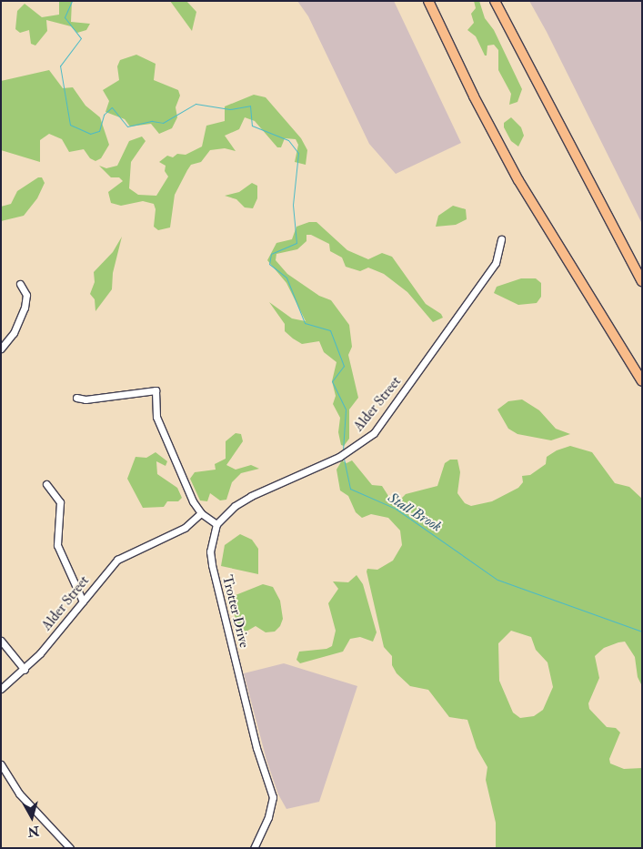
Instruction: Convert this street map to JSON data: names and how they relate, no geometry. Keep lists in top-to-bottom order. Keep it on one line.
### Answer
{"streets":{"street":["Alder Street","Trotter Drive"]},"crossings":[["Alder Street","Trotter Drive"]],"water":["Stall Brook"],"north":"bottom"}
